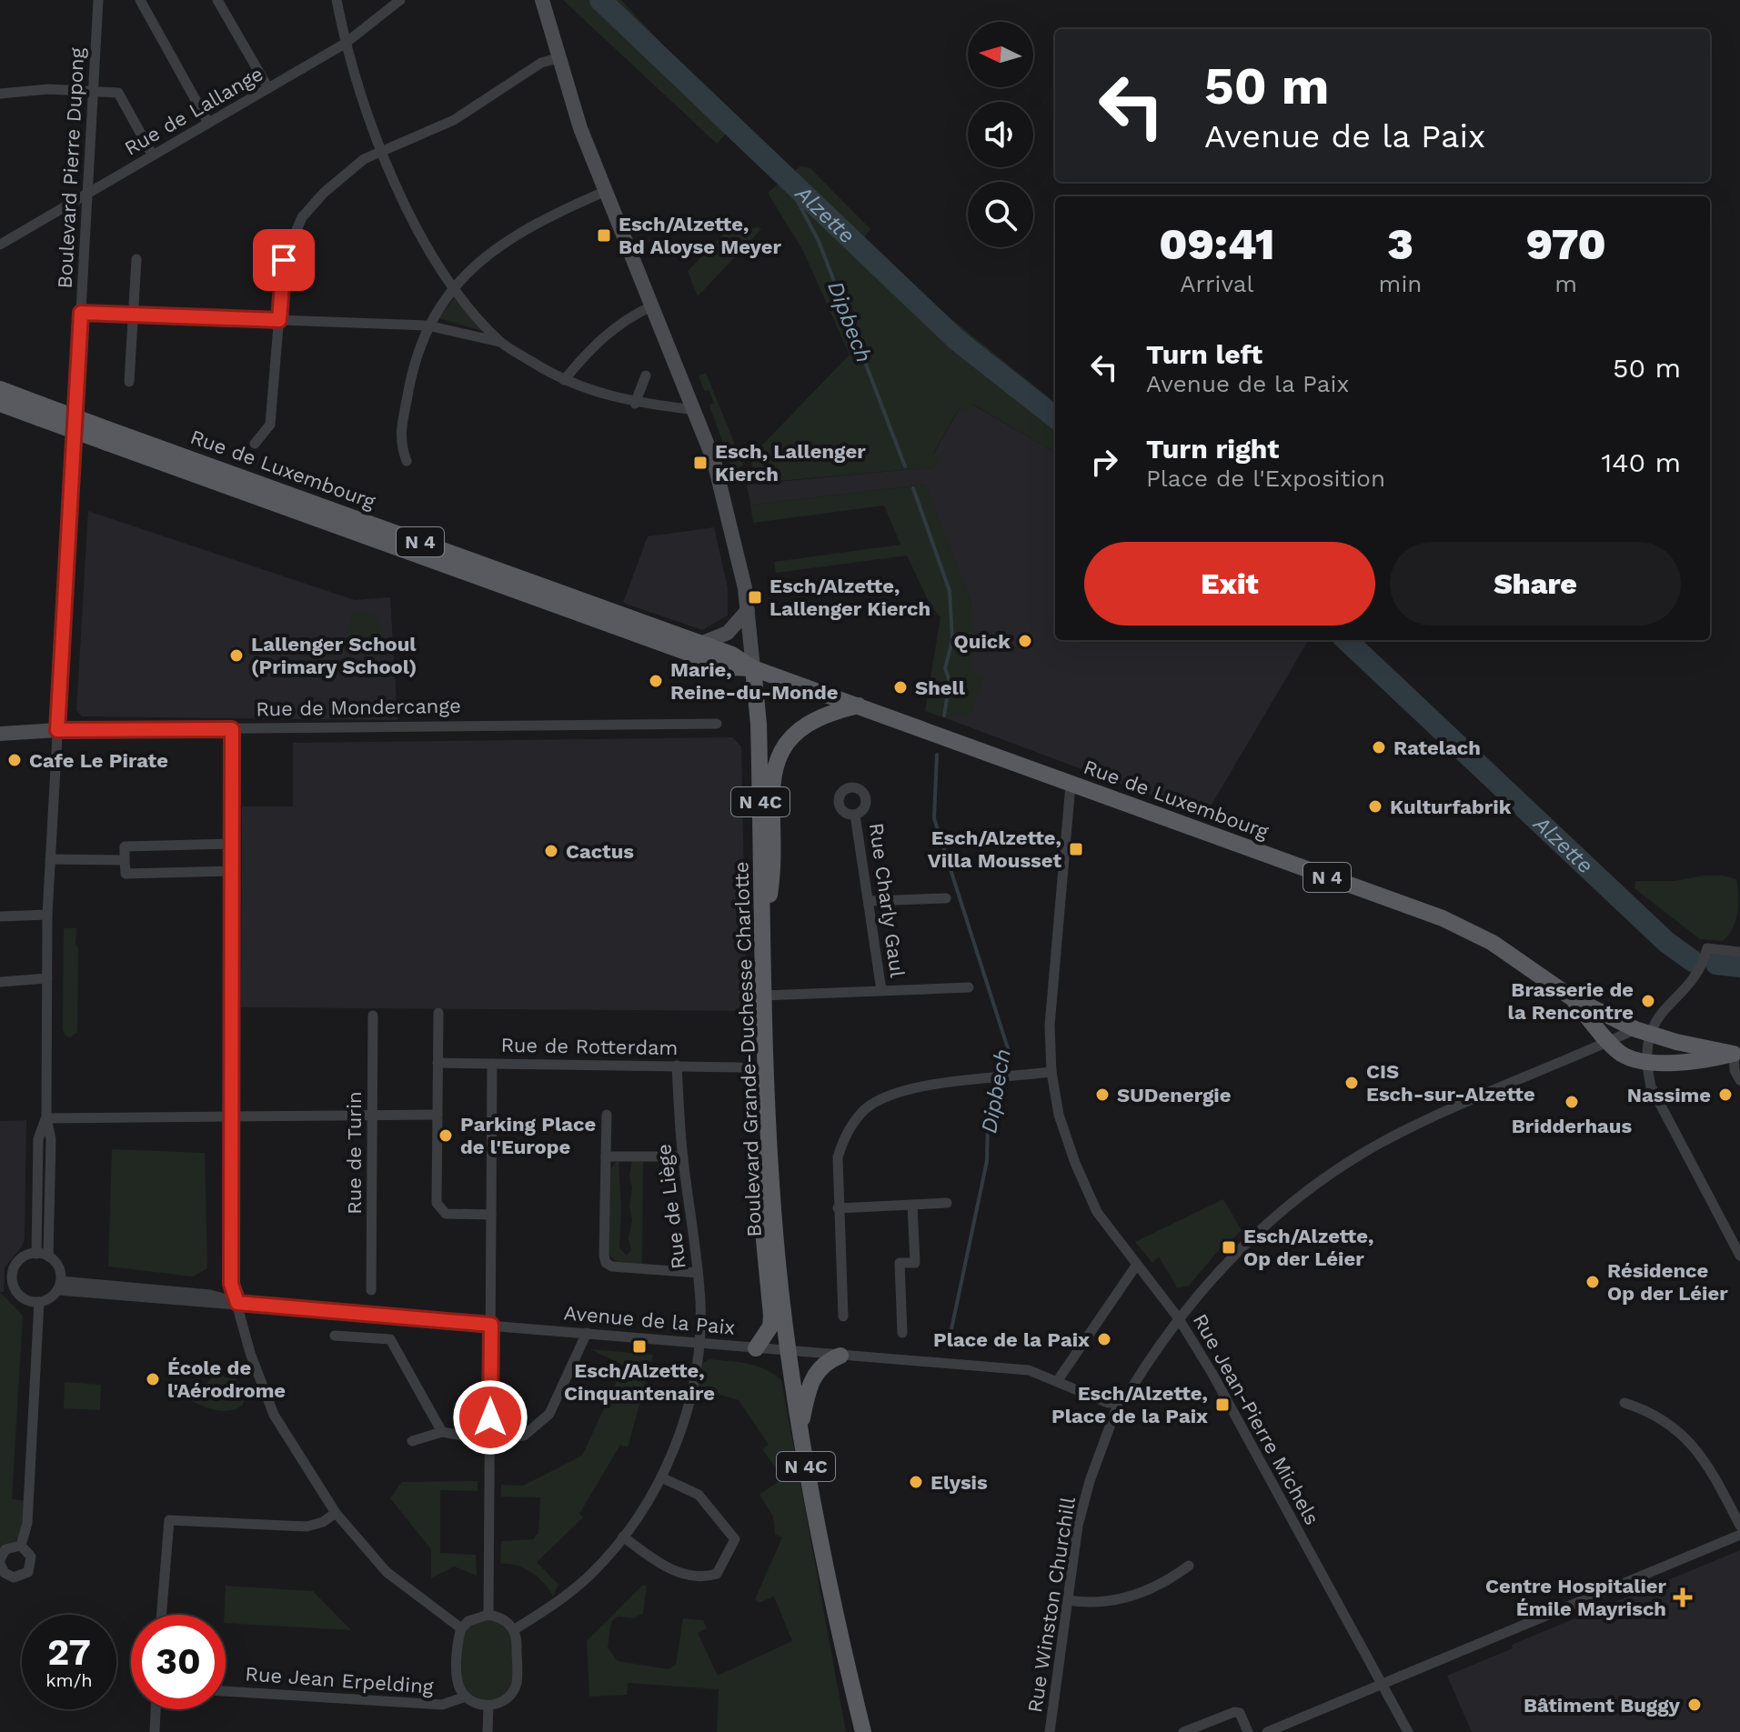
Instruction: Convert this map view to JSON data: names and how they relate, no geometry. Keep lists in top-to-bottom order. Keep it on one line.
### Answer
{"streets":{"main road":["Rue de Luxembourg","N 4","Rue de Mondercange","N 4C","Boulevard Grande-Duchesse Charlotte"],"street":["Rue de Lallange","Boulevard Pierre Dupong","Rue Charly Gaul","Rue de Rotterdam","Rue de Turin","Rue de Liège","Avenue de la Paix","Rue Jean-Pierre Michels","Rue Winston Churchill","Rue Jean Erpelding"]},"crossings":[["Rue de Lallange","Boulevard Pierre Dupong"],["Boulevard Pierre Dupong","Rue de Mondercange"],["Rue de Luxembourg","N 4"],["Rue de Luxembourg","Boulevard Grande-Duchesse Charlotte"],["Rue de Luxembourg","Rue Jean-Pierre Michels"],["N 4C","Boulevard Grande-Duchesse Charlotte"],["N 4C","Avenue de la Paix"],["Rue de Rotterdam","Rue de Liège"],["Boulevard Grande-Duchesse Charlotte","Avenue de la Paix"],["Rue de Liège","Avenue de la Paix"],["Rue de Liège","Rue Jean Erpelding"]],"water":["Alzette","Dipbech"],"places":{"transit":["Esch/Alzette, Bd Aloyse Meyer","Esch, Lallenger Kierch","Esch/Alzette, Lallenger Kierch","Esch/Alzette, Villa Mousset","Esch/Alzette, Op der Léier","Esch/Alzette, Cinquantenaire","Esch/Alzette, Place de la Paix"],"other":["Quick","Lallenger Schoul (Primary School)","Marie, Reine-du-Monde","Shell","Ratelach","Cafe Le Pirate","Kulturfabrik","Cactus","Brasserie de la Rencontre","CIS Esch-sur-Alzette","SUDenergie","Nassime","Bridderhaus","Parking Place de l'Europe","Résidence Op der Léier","Place de la Paix","École de l'Aérodrome","Elysis","Bâtiment Buggy"],"health":["Centre Hospitalier Émile Mayrisch"]},"north":"left","page":{"turn":["50 m","Avenue de la Paix"],"eta":["09:41","Arrival","3","min","970","m"],"list":[{"name":"Turn left","note":"Avenue de la Paix","value":"50 m"},{"name":"Turn right","note":"Place de l'Exposition","value":"140 m"}],"buttons":["Exit","Share"],"speed":"27 km/h","limit":"30"}}
